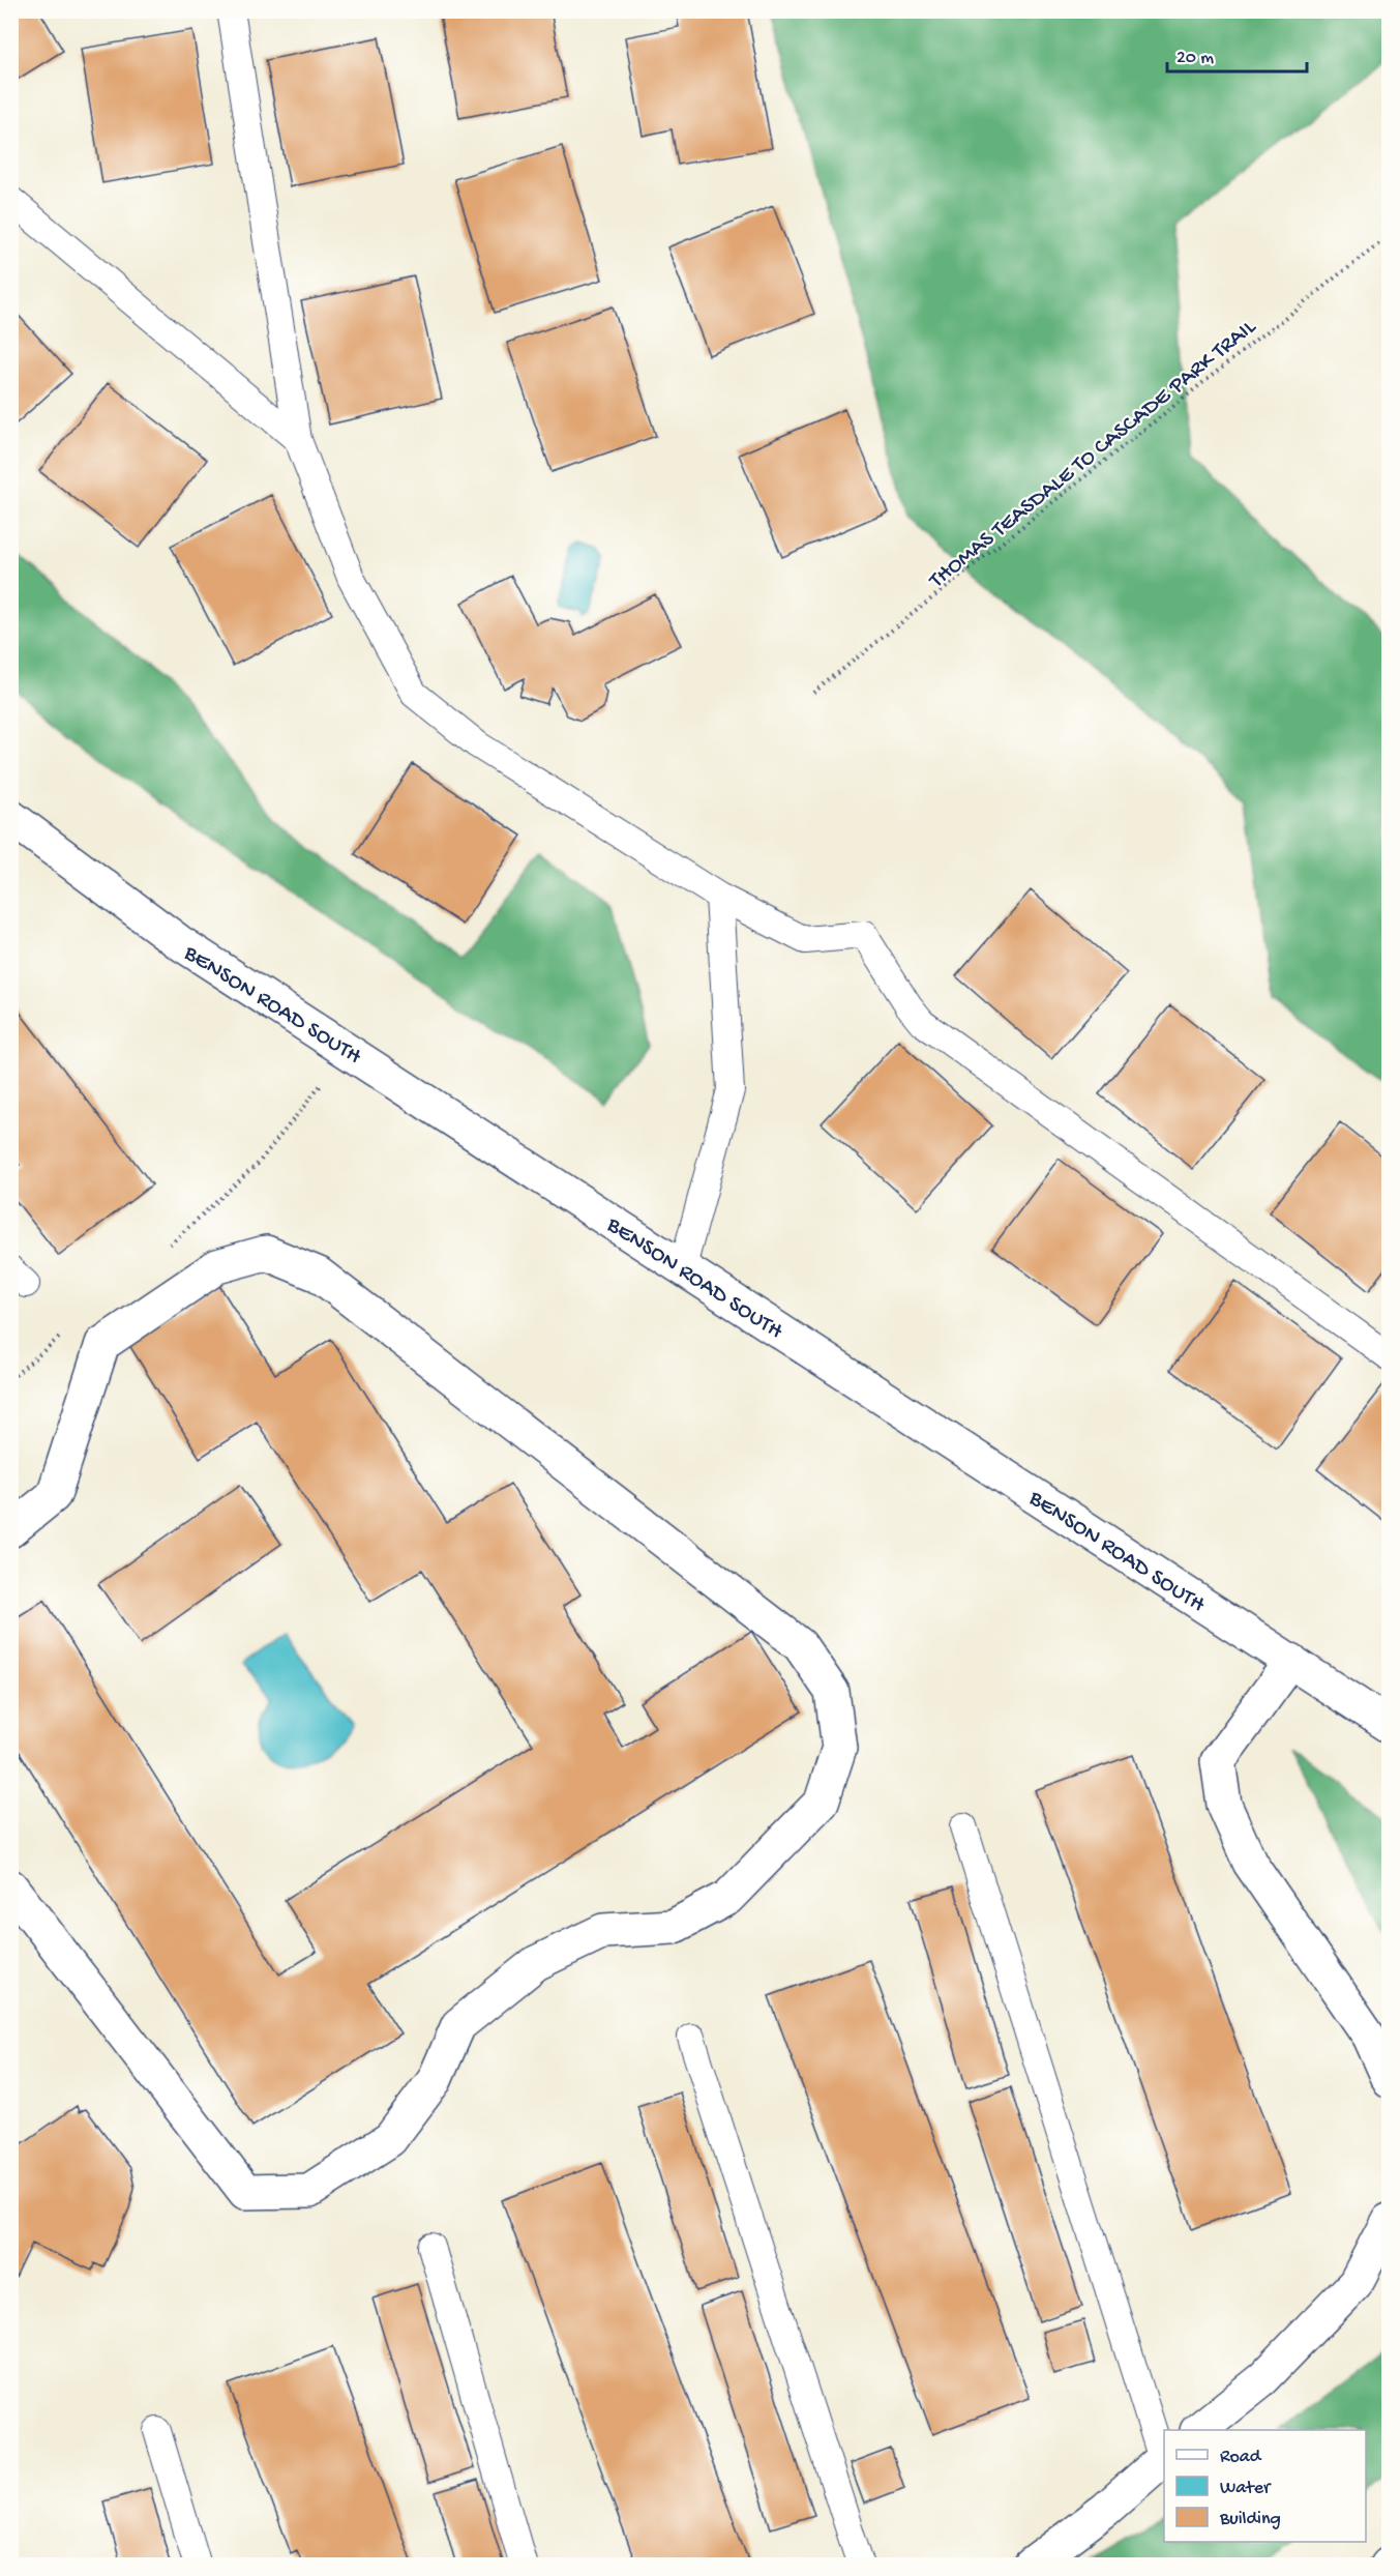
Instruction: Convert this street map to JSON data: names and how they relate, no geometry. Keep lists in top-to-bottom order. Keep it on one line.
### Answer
{"streets":{"street":["BENSON ROAD SOUTH"],"path":["THOMAS TEASDALE TO CASCADE PARK TRAIL"]},"legend":["Road","Water","Building"],"scale_bar":"20 m"}
